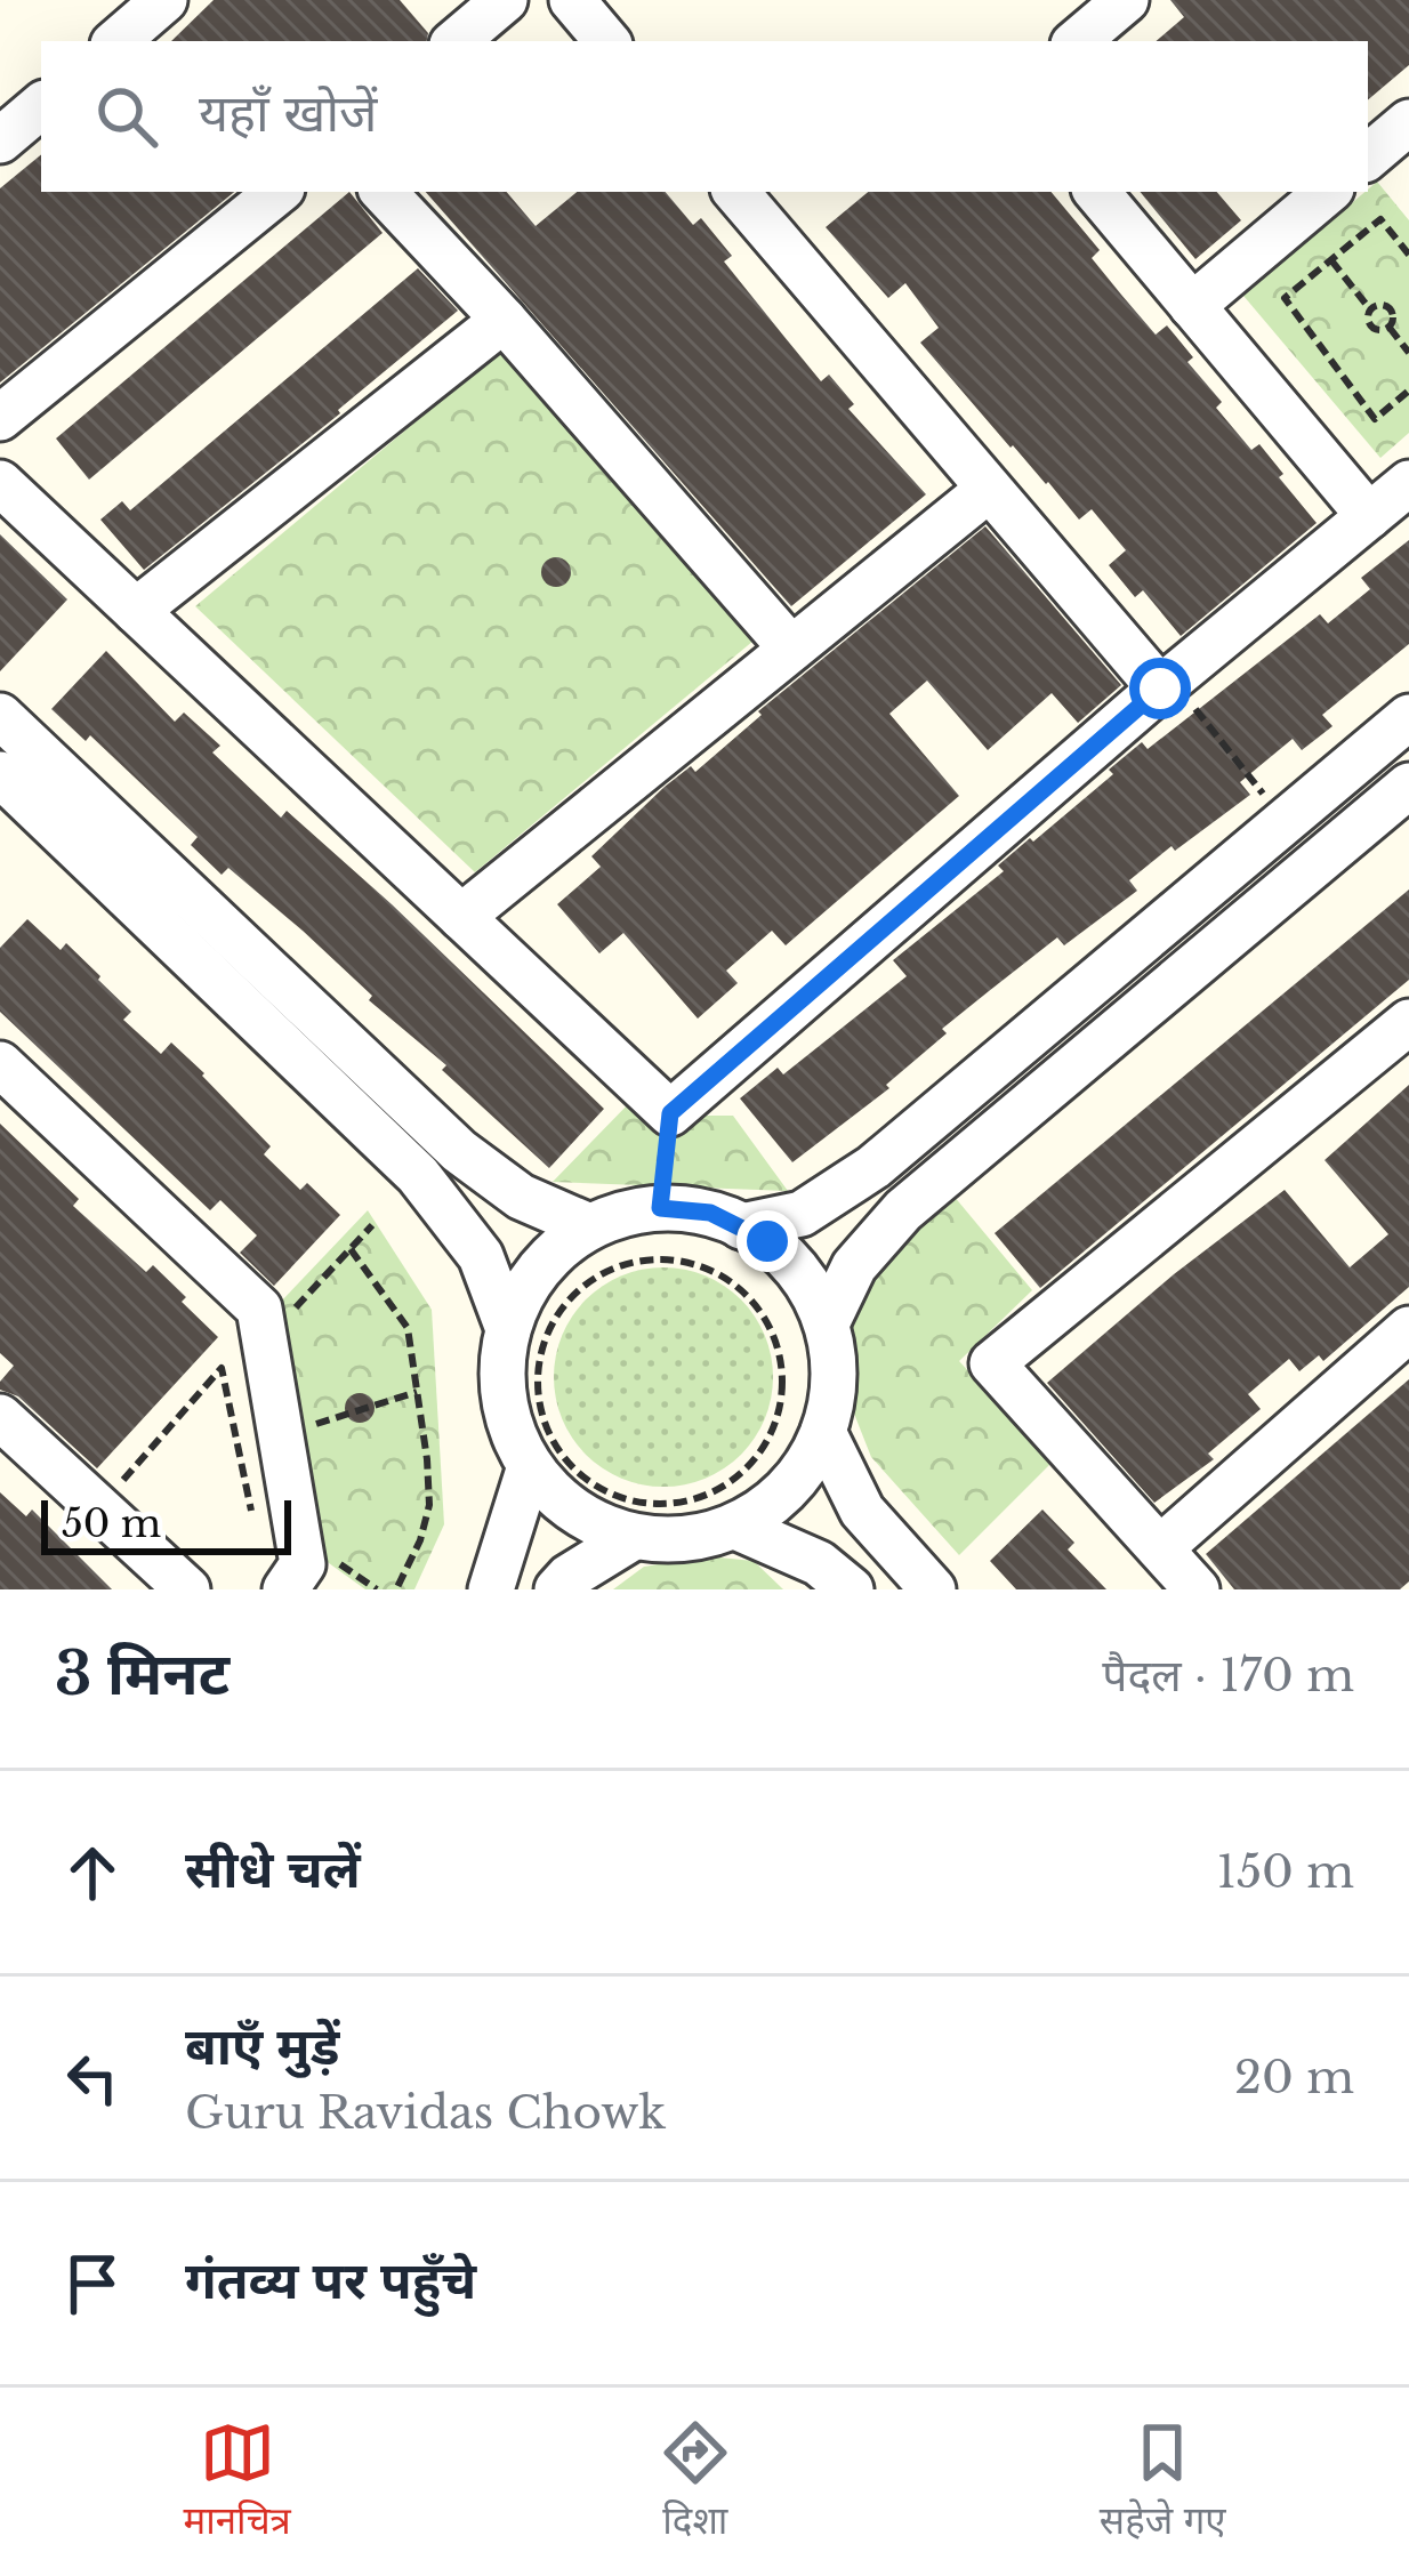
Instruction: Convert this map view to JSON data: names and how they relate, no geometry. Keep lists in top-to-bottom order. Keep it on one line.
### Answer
{"scale_bar":"50 m","page":{"search":"यहाँ खोजें","scale":"50 m","heading":["3 मिनट","पैदल · 170 m"],"list":[["सीधे चलें","150 m"],["बाएँ मुड़ें","Guru Ravidas Chowk","20 m"],"गंतव्य पर पहुँचे"],"nav":["मानचित्र","दिशा","सहेजे गए"]}}
